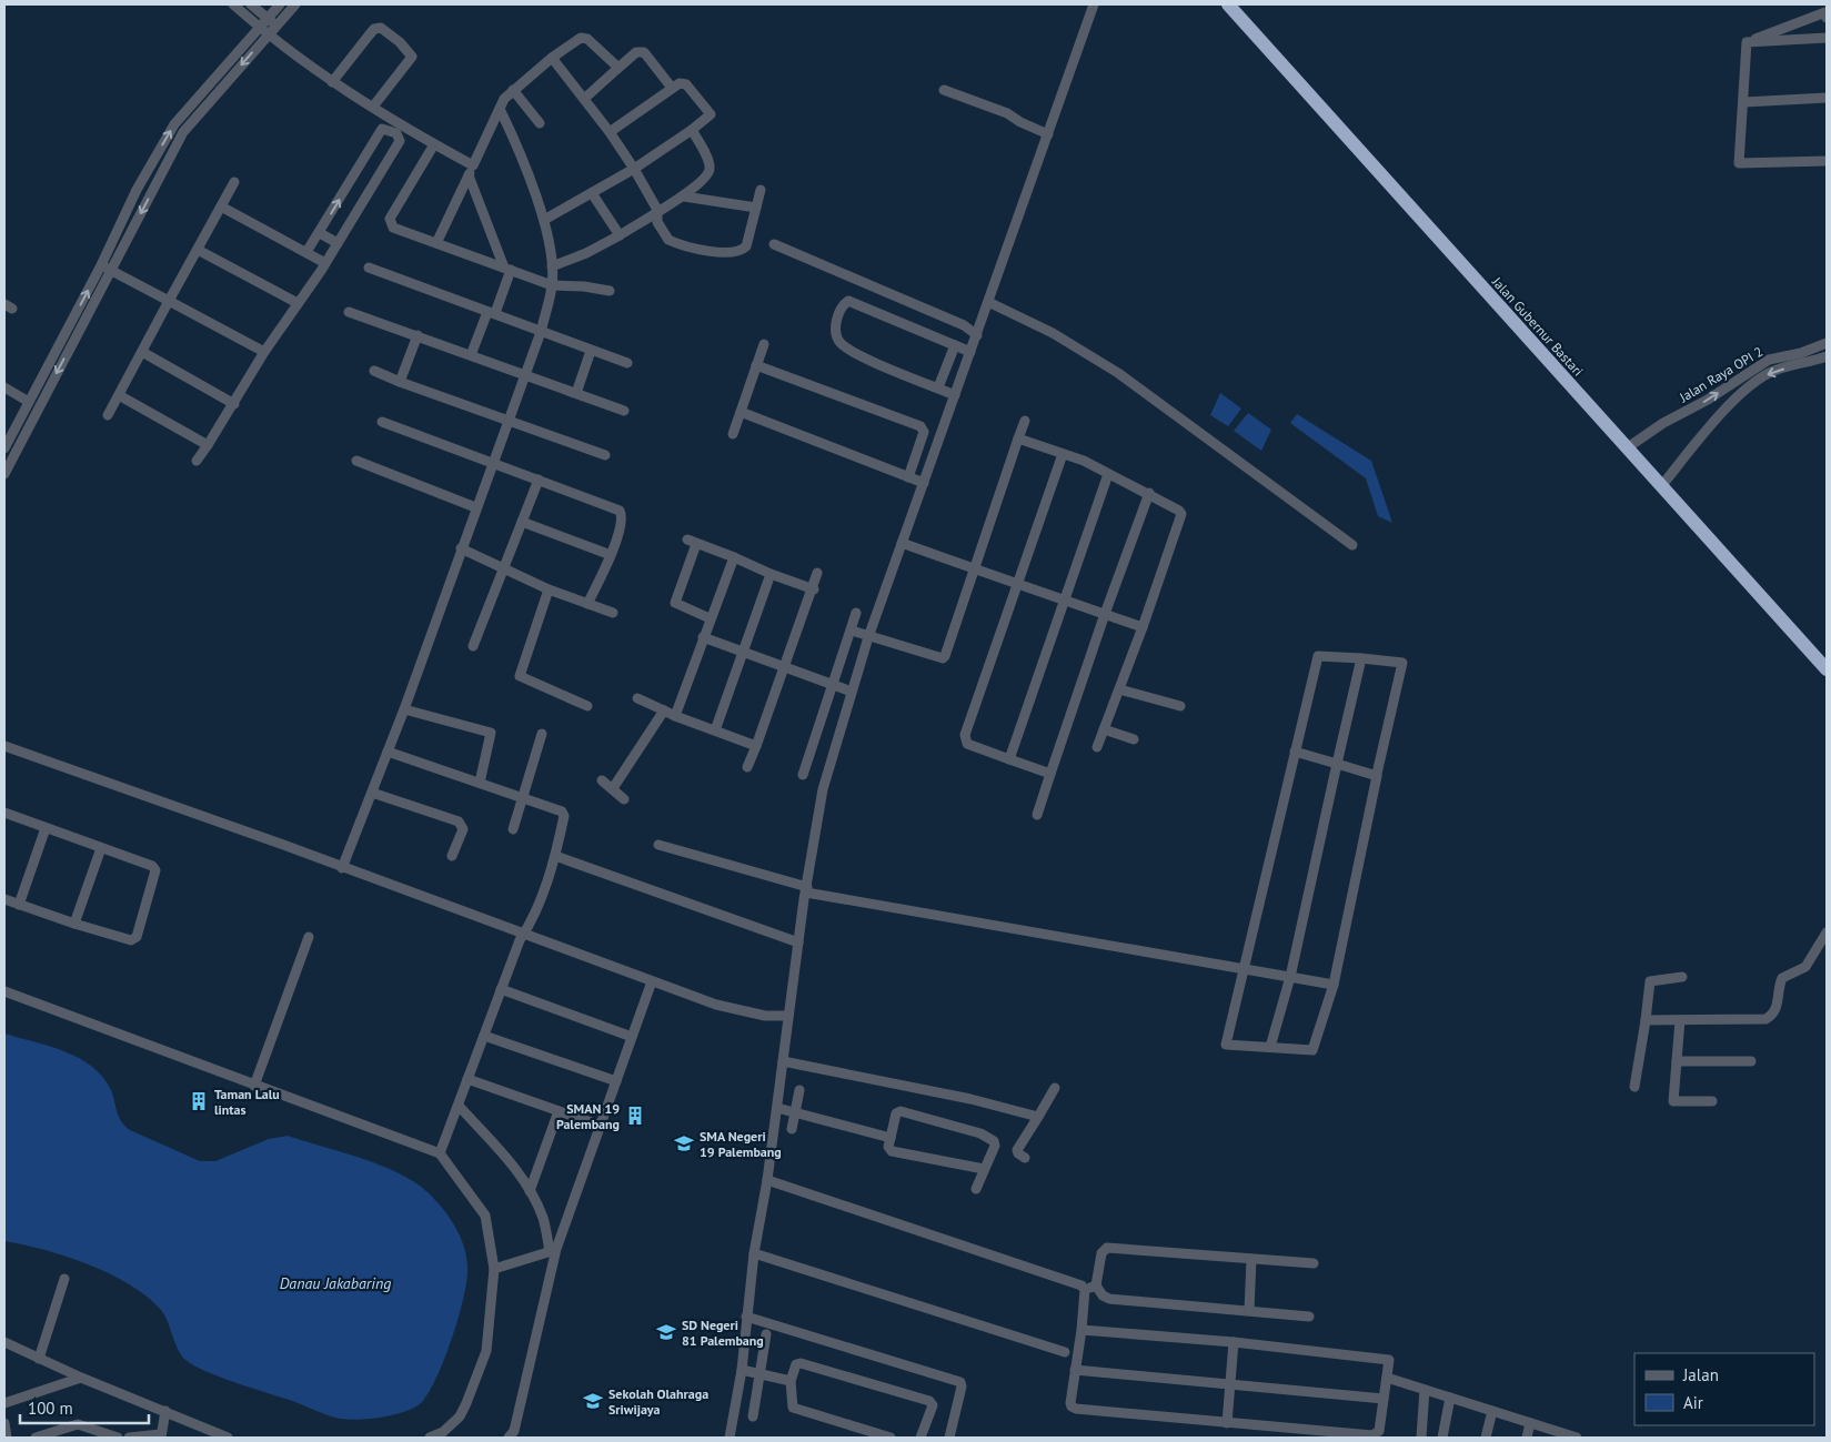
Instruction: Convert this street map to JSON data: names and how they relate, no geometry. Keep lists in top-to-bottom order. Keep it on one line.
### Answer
{"streets":{"highway":["Jalan Gubernur Bastari"],"street":["Jalan Raya OPI 2"]},"crossings":[["Jalan Gubernur Bastari","Jalan Raya OPI 2"]],"water":["Danau Jakabaring"],"places":{"building":["Taman Lalu lintas","SMAN 19 Palembang"],"school or university":["SMA Negeri 19 Palembang","SD Negeri 81 Palembang","Sekolah Olahraga Sriwijaya"]},"legend":["Jalan","Air"],"scale_bar":"100 m"}
